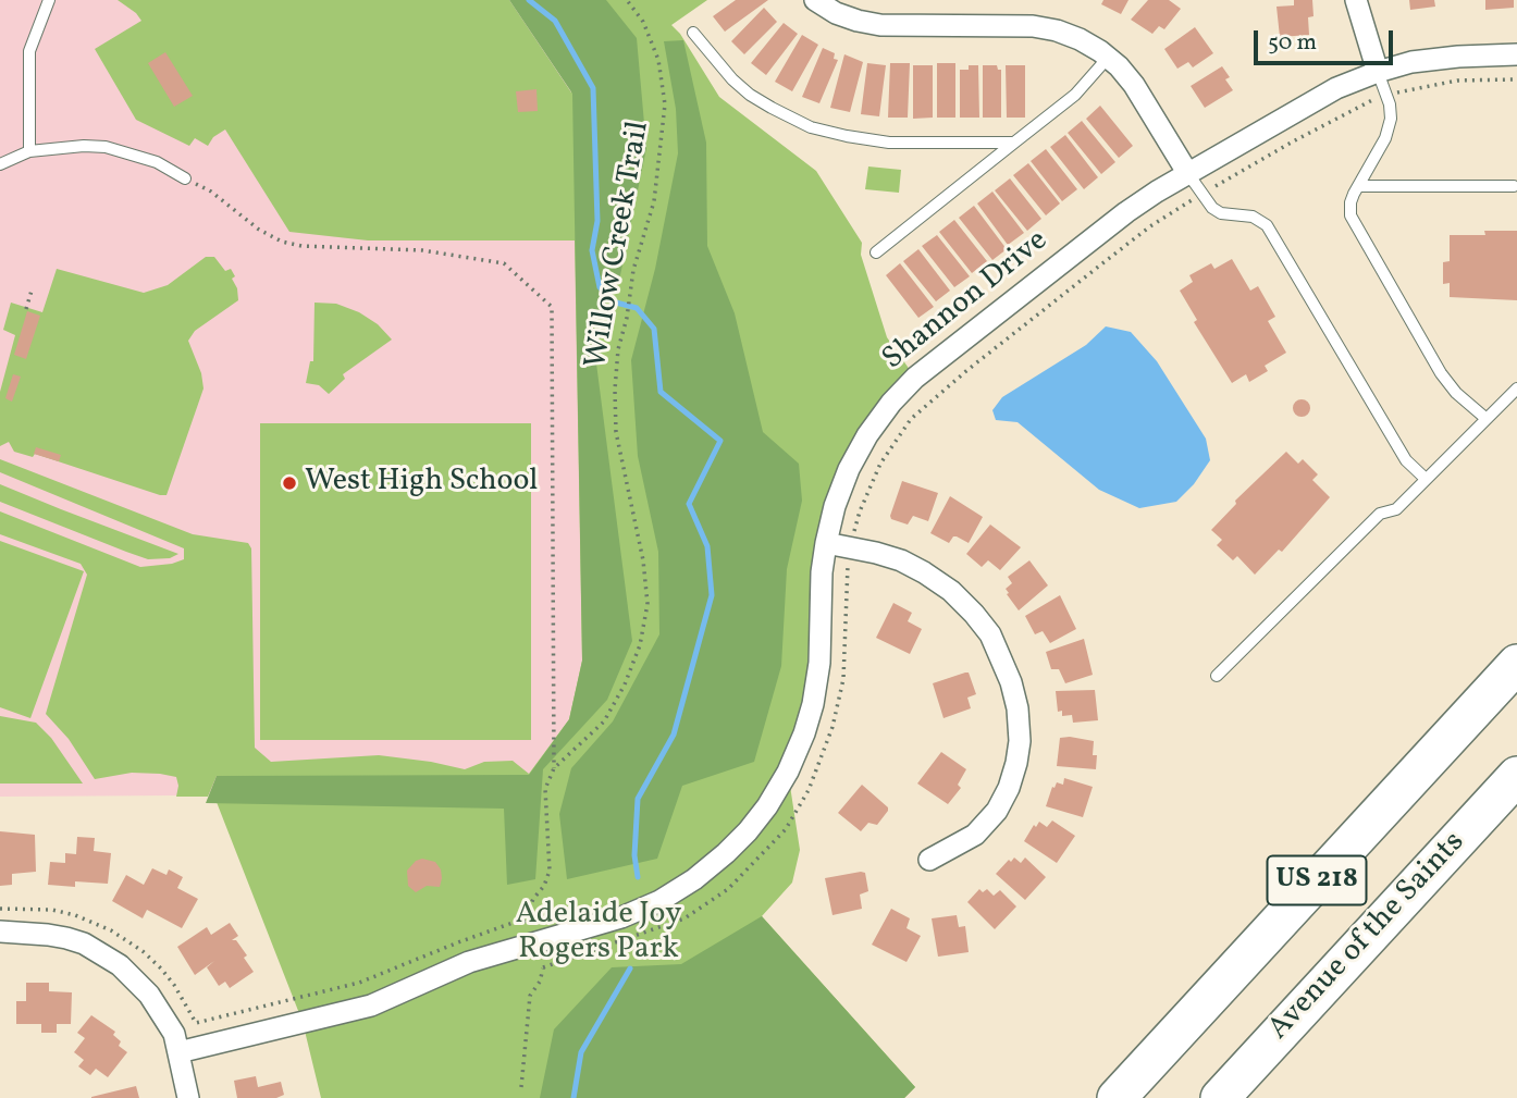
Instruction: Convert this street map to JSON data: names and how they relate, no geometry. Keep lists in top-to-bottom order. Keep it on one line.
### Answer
{"streets":{"highway":["US 218","Avenue of the Saints"],"street":["Shannon Drive"],"path":["Willow Creek Trail"]},"parks":["Adelaide Joy Rogers Park"],"places":["West High School"],"scale_bar":"50 m"}
